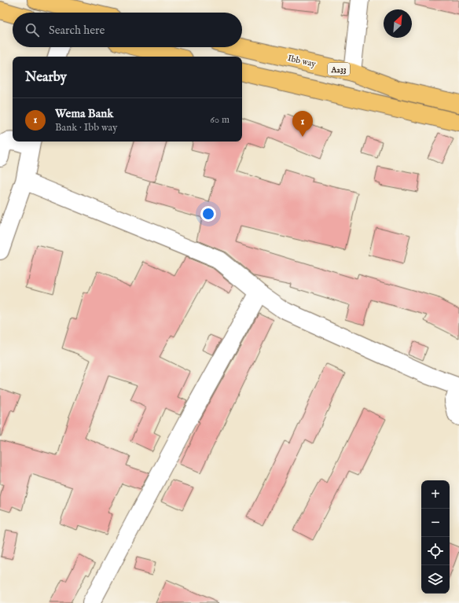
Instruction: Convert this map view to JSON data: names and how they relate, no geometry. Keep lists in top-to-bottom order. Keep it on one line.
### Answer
{"streets":{"highway":["Ibb way","A233"]},"north":"top right","page":{"search":"Search here","heading":"Nearby","list":[{"mark":"1","name":"Wema Bank","note":"Bank · Ibb way","value":"60 m"}],"pins":"1","map_buttons":["+","−"]}}
